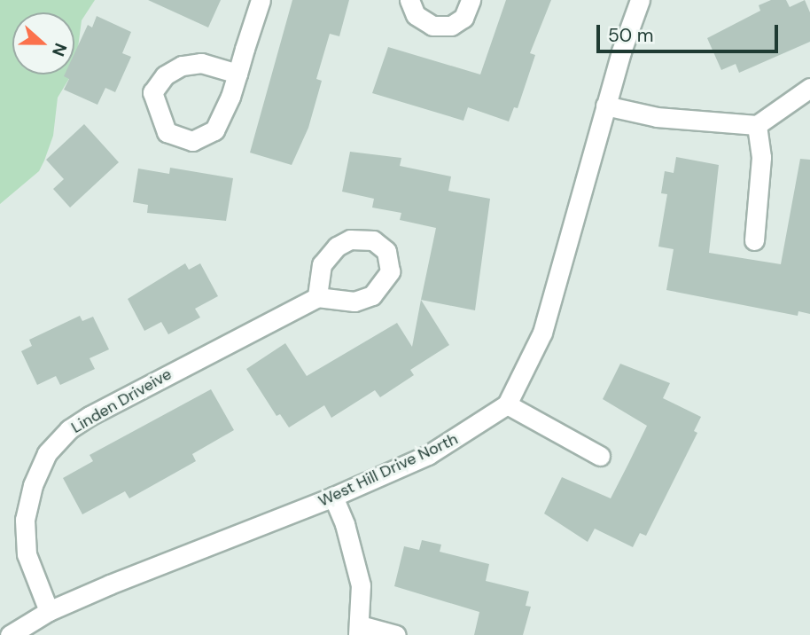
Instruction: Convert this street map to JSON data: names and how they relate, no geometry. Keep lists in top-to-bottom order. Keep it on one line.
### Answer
{"streets":{"street":["Linden Driveive","West Hill Drive North"]},"crossings":[["Linden Driveive","West Hill Drive North"]],"scale_bar":"50 m","north":"right"}
